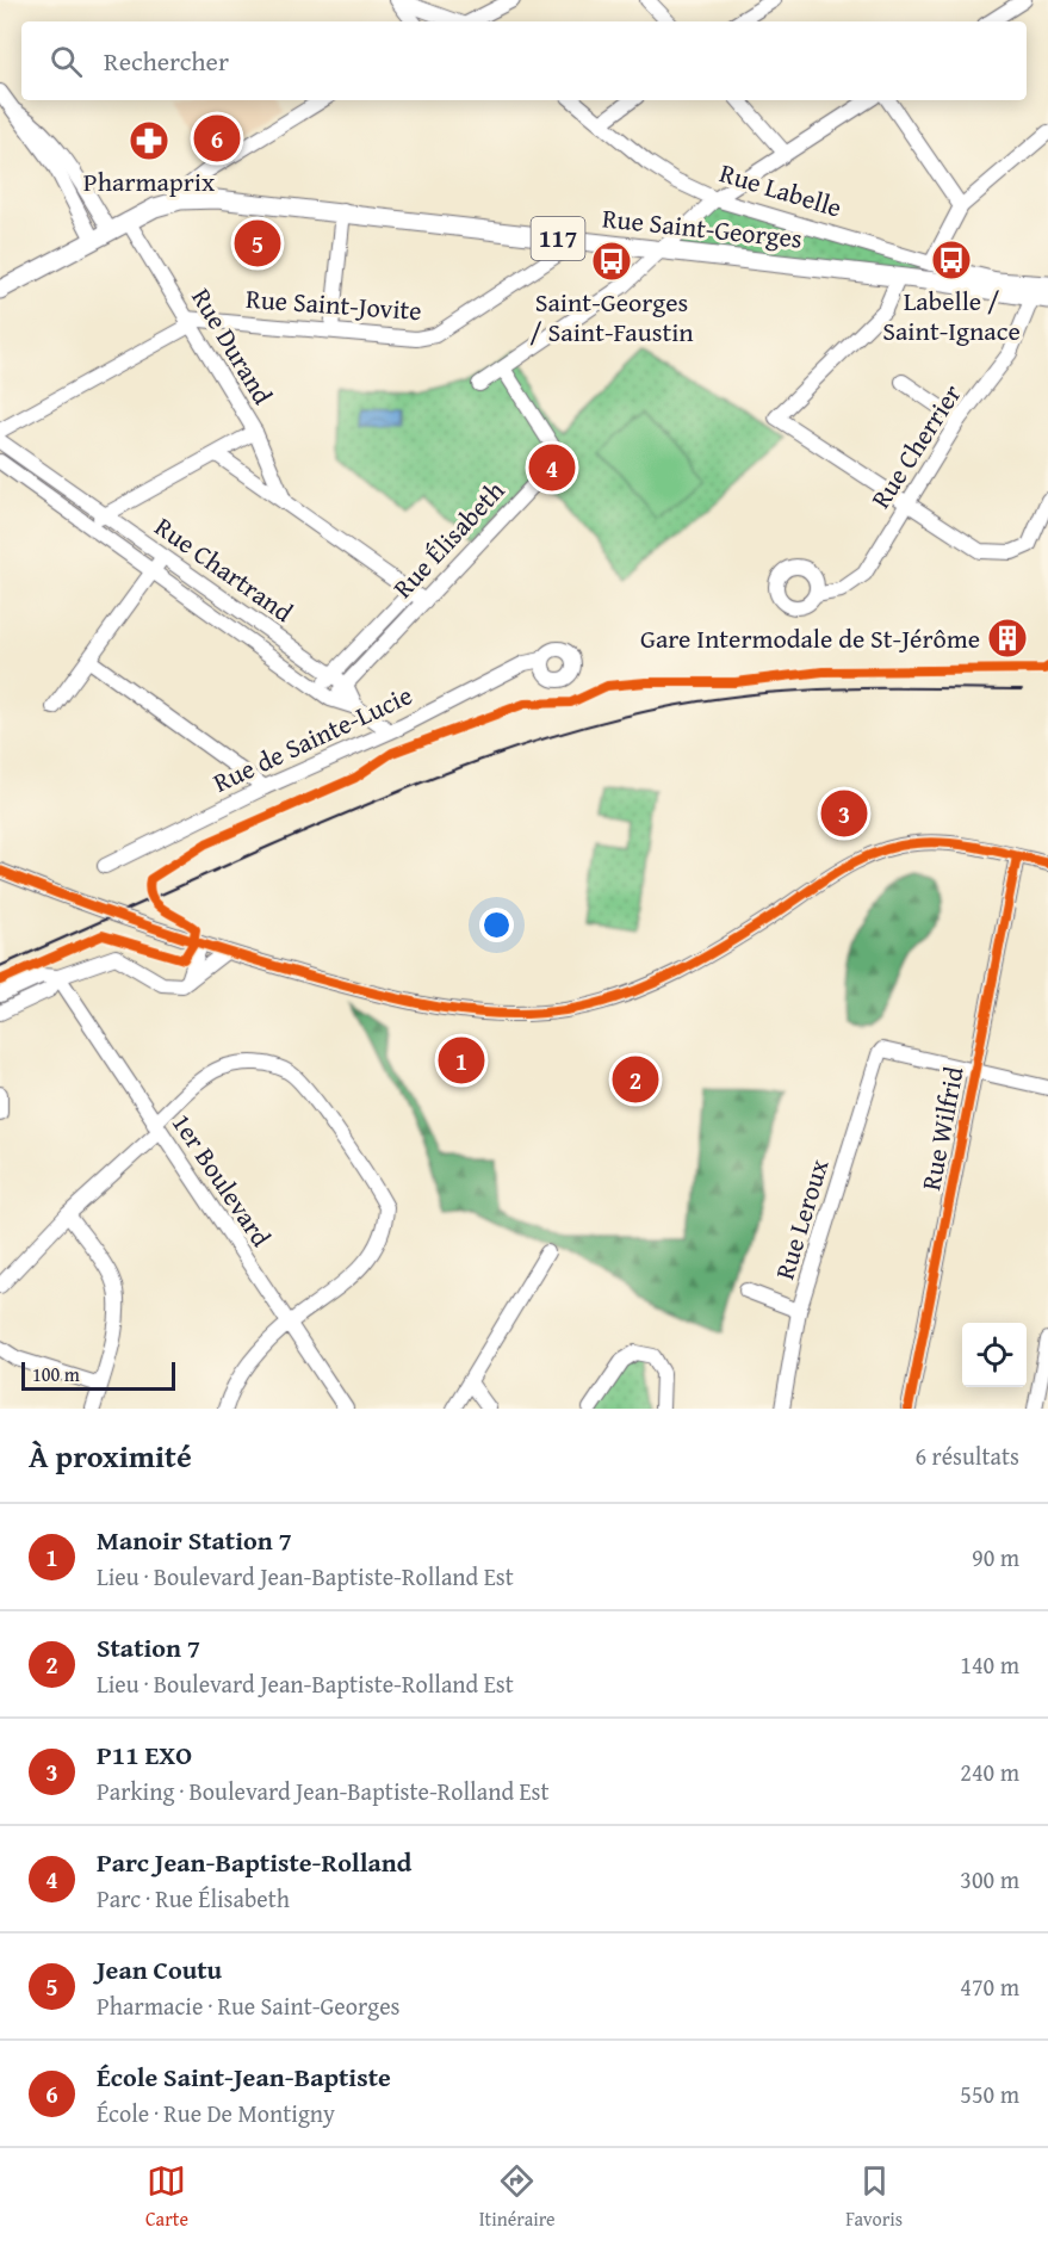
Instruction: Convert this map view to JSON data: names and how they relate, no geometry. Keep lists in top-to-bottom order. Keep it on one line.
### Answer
{"streets":{"main road":["Rue Labelle","Rue Saint-Georges","117"],"street":["Rue Saint-Jovite","Rue Durand","Rue Cherrier","Rue Élisabeth","Rue Chartrand","Rue de Sainte-Lucie","Rue Wilfrid","1er Boulevard","Rue Leroux"]},"crossings":[["Rue Labelle","Rue Saint-Georges"],["Rue Saint-Georges","117"],["Rue Saint-Georges","Rue Saint-Jovite"],["Rue Saint-Georges","Rue Cherrier"],["117","Rue Durand"],["Rue Saint-Jovite","Rue Durand"],["Rue Élisabeth","Rue Chartrand"],["Rue Chartrand","Rue de Sainte-Lucie"],["Rue Wilfrid","Rue Leroux"]],"places":{"pharmacy":["Pharmaprix"],"bus stop":["Labelle / Saint-Ignace","Saint-Georges / Saint-Faustin"],"building":["Gare Intermodale de St-Jérôme"]},"scale_bar":"100 m","page":{"search":"Rechercher","pins":["6","5","4","3","1","2"],"scale":"100 m","heading":["À proximité","6 résultats"],"list":[{"mark":"1","name":"Manoir Station 7","note":"Lieu · Boulevard Jean-Baptiste-Rolland Est","value":"90 m"},{"mark":"2","name":"Station 7","note":"Lieu · Boulevard Jean-Baptiste-Rolland Est","value":"140 m"},{"mark":"3","name":"P11 EXO","note":"Parking · Boulevard Jean-Baptiste-Rolland Est","value":"240 m"},{"mark":"4","name":"Parc Jean-Baptiste-Rolland","note":"Parc · Rue Élisabeth","value":"300 m"},{"mark":"5","name":"Jean Coutu","note":"Pharmacie · Rue Saint-Georges","value":"470 m"},{"mark":"6","name":"École Saint-Jean-Baptiste","note":"École · Rue De Montigny","value":"550 m"}],"nav":["Carte","Itinéraire","Favoris"]}}
